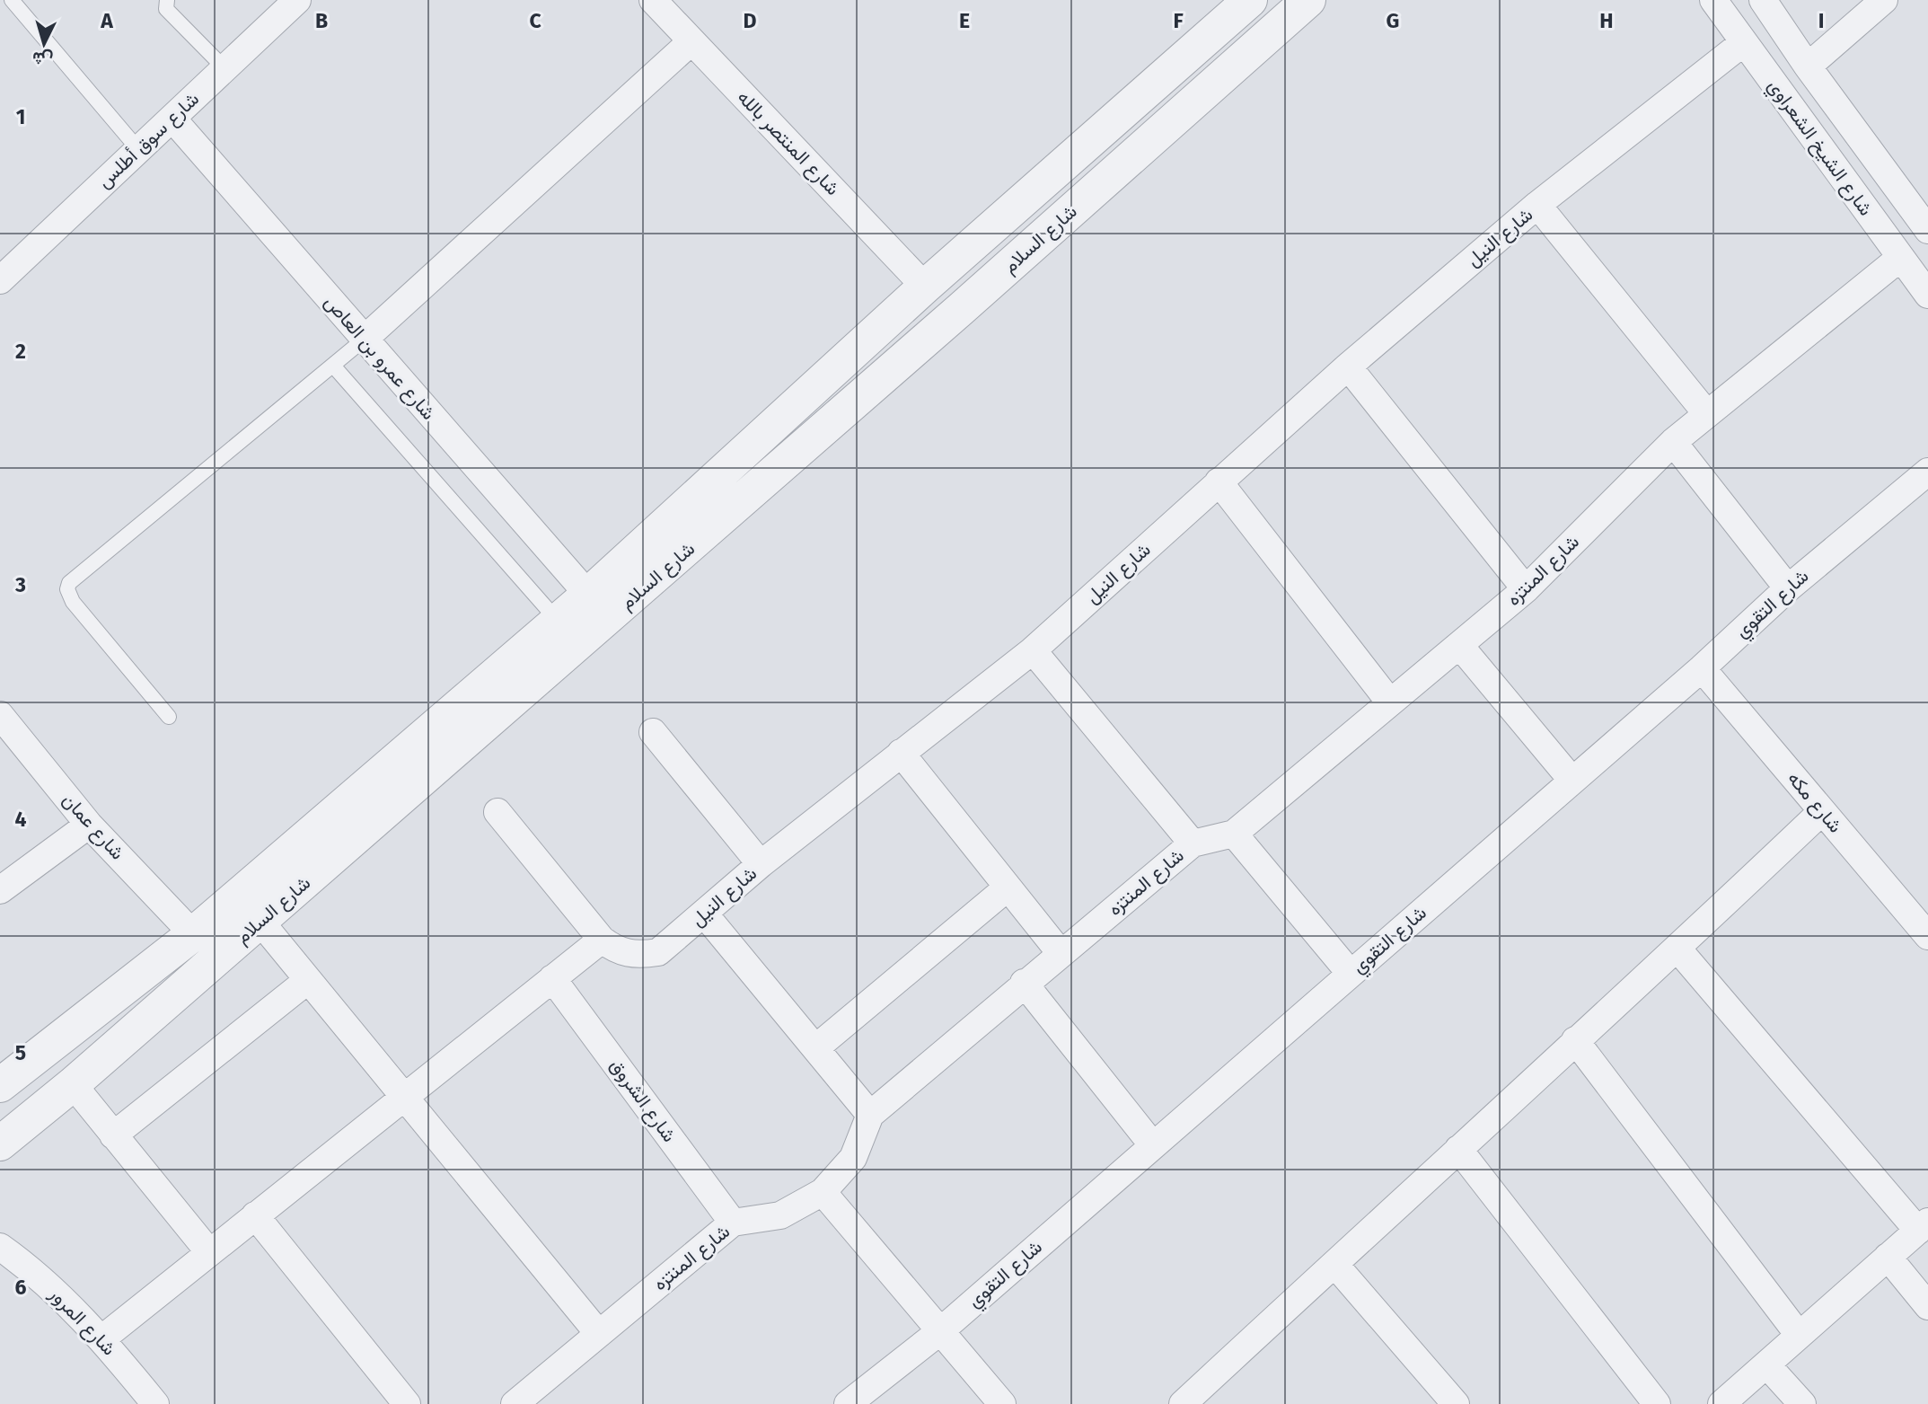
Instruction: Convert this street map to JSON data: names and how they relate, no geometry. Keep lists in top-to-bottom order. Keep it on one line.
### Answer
{"streets":{"street":["شارع سوق أطلس","شارع المنتصر بالله","شارع الشيخ الشعراوي","شارع النيل","شارع السلام","شارع عمرو بن العاص","شارع المنتزه","شارع التقوي","شارع مكه","شارع عمان","شارع الشروق","شارع المرور"]},"crossings":[["شارع سوق أطلس","شارع عمرو بن العاص"],["شارع المنتصر بالله","شارع السلام"],["شارع الشيخ الشعراوي","شارع النيل"],["شارع الشيخ الشعراوي","شارع المنتزه"],["شارع السلام","شارع عمرو بن العاص"],["شارع السلام","شارع عمان"],["شارع المنتزه","شارع الشروق"],["شارع التقوي","شارع مكه"]],"north":"bottom","grid":{"columns":["A","B","C","D","E","F","G","H","I"],"rows":["1","2","3","4","5","6"]}}
